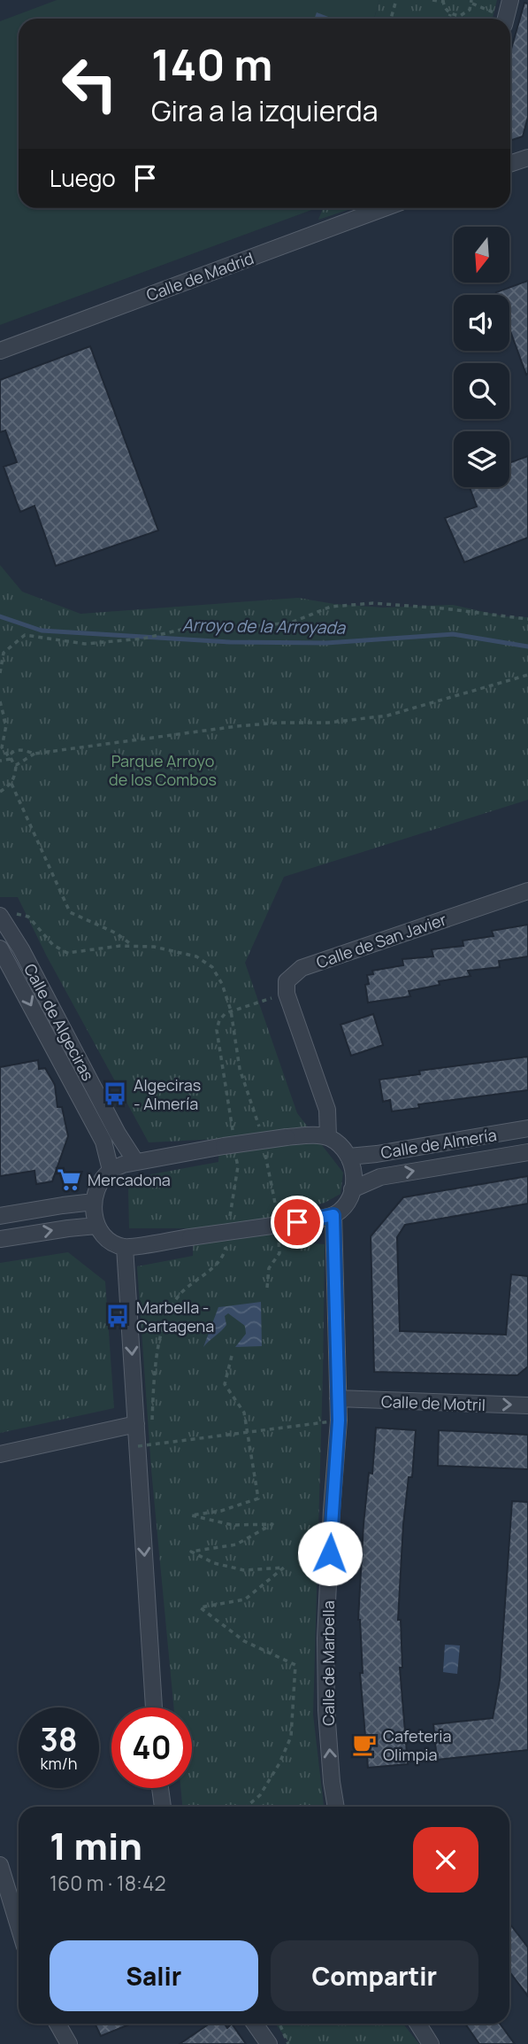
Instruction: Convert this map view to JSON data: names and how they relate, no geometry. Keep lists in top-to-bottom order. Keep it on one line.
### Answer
{"streets":{"street":["Calle de Madrid","Calle de San Javier","Calle de Algeciras","Calle de Almería","Calle de Motril","Calle de Marbella"]},"crossings":[["Calle de Motril","Calle de Marbella"]],"one_way":["Calle de Motril","Calle de Marbella"],"water":["Arroyo de la Arroyada"],"parks":["Parque Arroyo de los Combos"],"places":{"bus stop":["Algeciras - Almería","Marbella - Cartagena"],"supermarket":["Mercadona"],"cafe":["Cafeteria Olimpia"]},"north":"bottom","page":{"turn":["140 m","Gira a la izquierda"],"then":"Luego","speed":"38 km/h","limit":"40","heading":["1 min","160 m · 18:42"],"buttons":["Salir","Compartir"]}}
